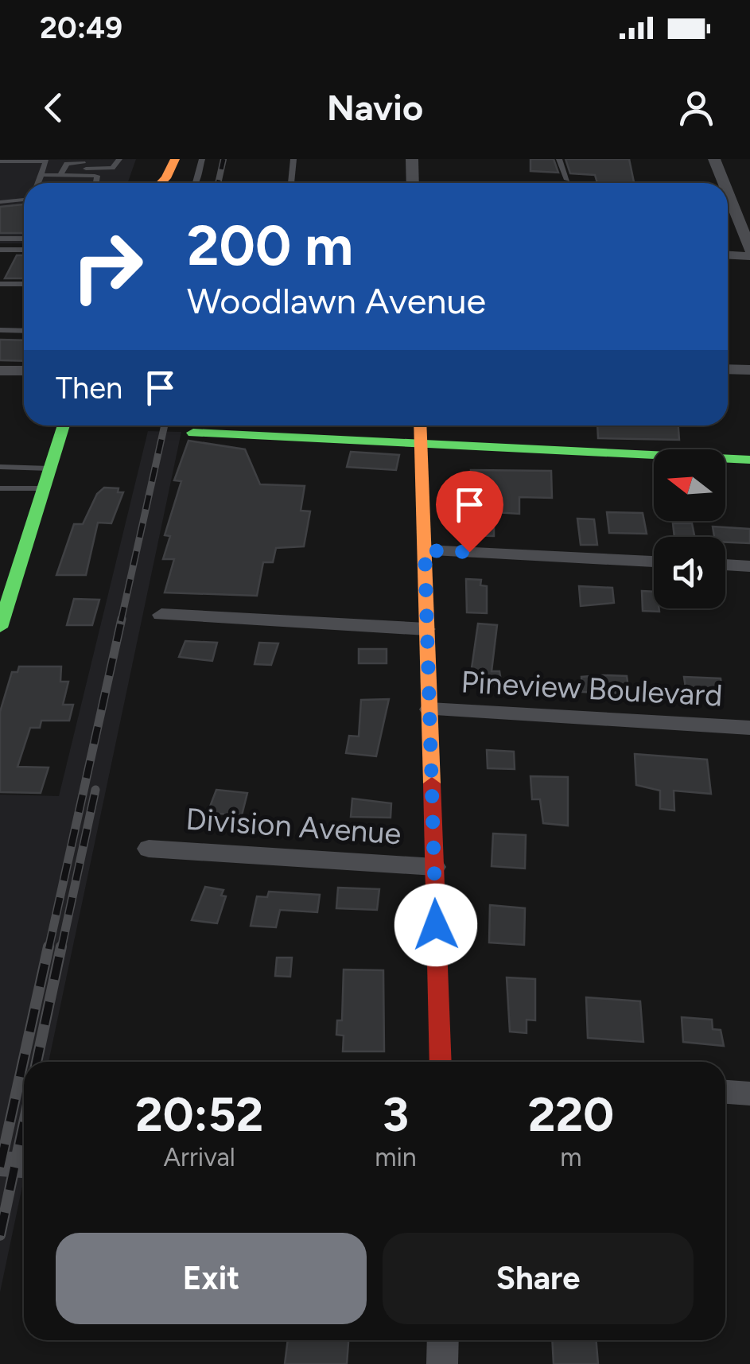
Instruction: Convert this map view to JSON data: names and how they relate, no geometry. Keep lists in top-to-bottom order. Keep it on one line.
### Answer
{"streets":{"street":["Pineview Boulevard","Division Avenue"]},"north":"left","page":{"status":"20:49","header":"Navio","turn":["200 m","Woodlawn Avenue"],"then":"Then","eta":["20:52","Arrival","3","min","220","m"],"buttons":["Exit","Share"]}}
